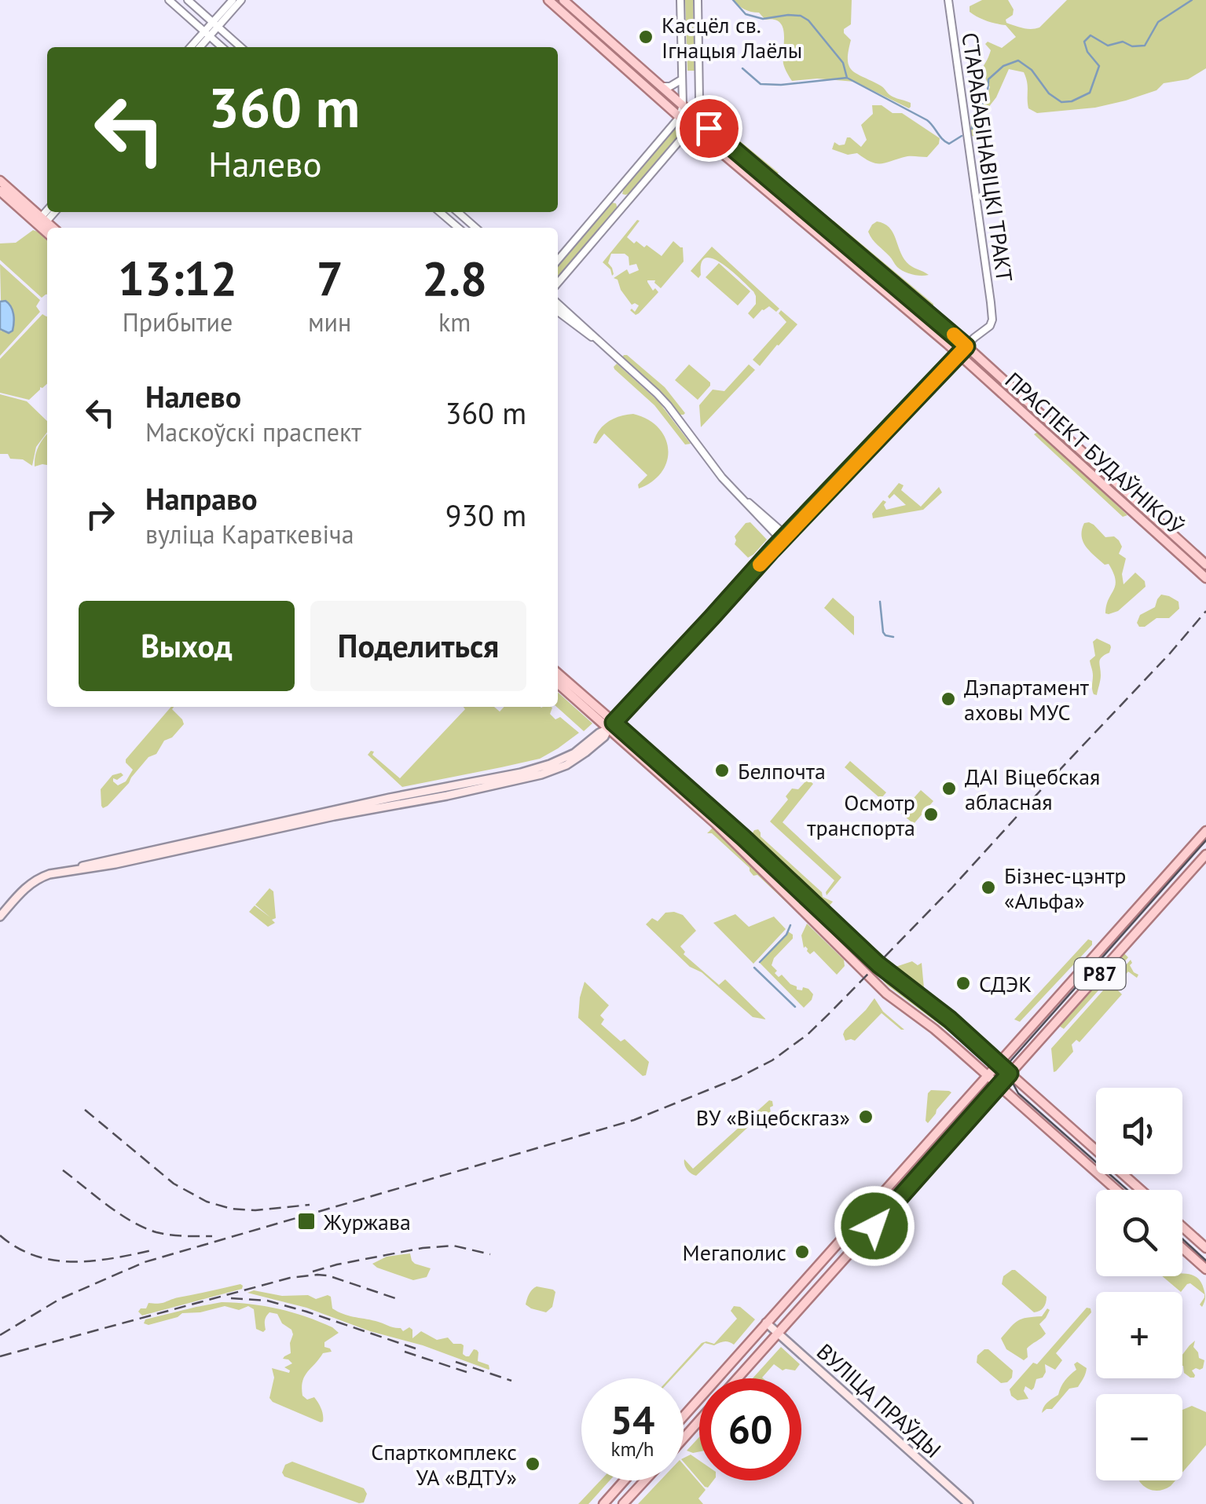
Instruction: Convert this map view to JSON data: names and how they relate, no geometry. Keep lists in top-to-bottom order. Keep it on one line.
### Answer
{"streets":{"main road":["ПРАСПЕКТ БУДАЎНІКОЎ","Р87","ВУЛІЦА ПРАЎДЫ"],"street":["СТАРАБАБІНАВІЦКІ ТРАКТ"]},"crossings":[["СТАРАБАБІНАВІЦКІ ТРАКТ","ПРАСПЕКТ БУДАЎНІКОЎ"]],"places":{"other":["Касцёл св. Ігнацыя Лаёлы","Дэпартамент аховы МУС","Белпочта","ДАІ Віцебская абласная","Осмотр транспорта","Бізнес-цэнтр «Альфа»","СДЭК","ВУ «Віцебскгаз»","Мегаполис","Спарткомплекс УА «ВДТУ»"],"transit":["Журжава"]},"page":{"turn":["360 m","Налево"],"eta":["13:12","Прибытие","7","мин","2.8","km"],"list":[{"name":"Налево","note":"Маскоўскі праспект","value":"360 m"},{"name":"Направо","note":"вуліца Караткевіча","value":"930 m"}],"buttons":["Выход","Поделиться"],"map_buttons":["+","−"],"speed":"54 km/h","limit":"60"}}
